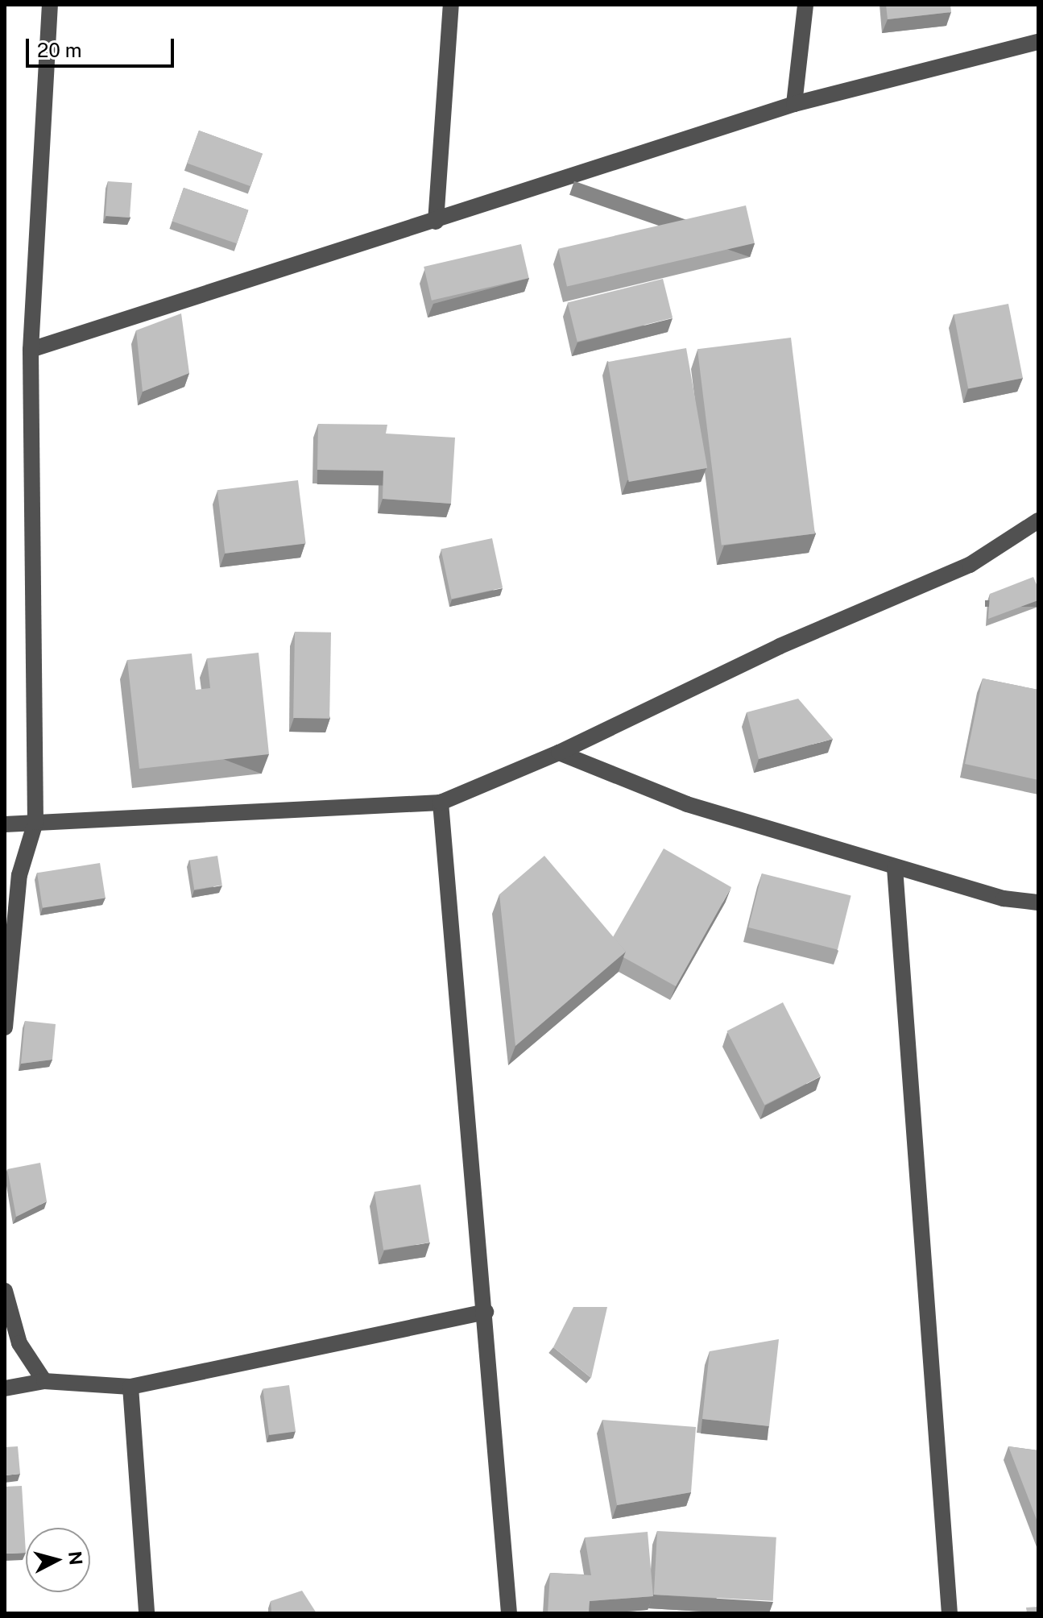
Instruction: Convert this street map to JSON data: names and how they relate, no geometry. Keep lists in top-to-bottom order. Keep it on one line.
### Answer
{"scale_bar":"20 m","north":"right"}
